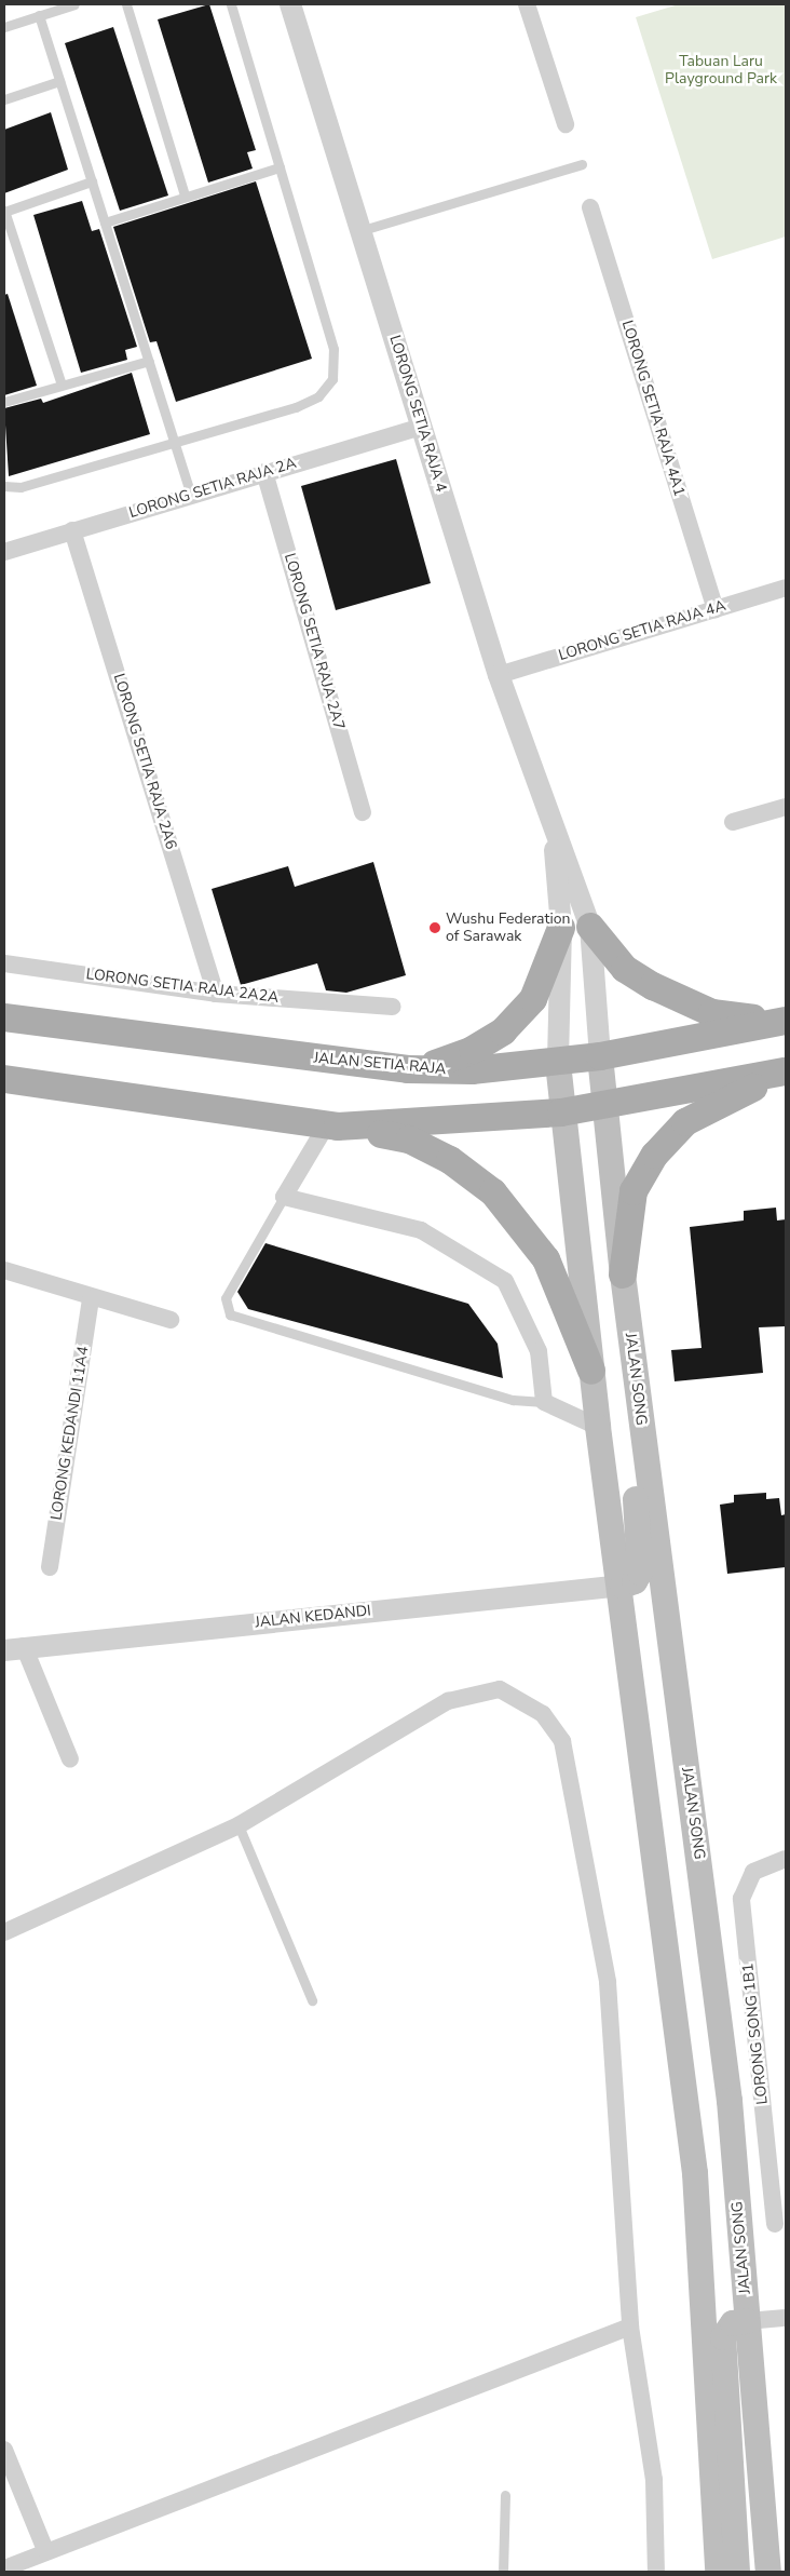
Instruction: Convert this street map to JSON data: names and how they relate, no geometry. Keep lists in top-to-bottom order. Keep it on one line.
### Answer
{"streets":{"main road":["JALAN SETIA RAJA","JALAN SONG"],"street":["LORONG SETIA RAJA 4A1","LORONG SETIA RAJA 4","LORONG SETIA RAJA 2A","LORONG SETIA RAJA 4A","LORONG SETIA RAJA 2A7","LORONG SETIA RAJA 2A6","LORONG SETIA RAJA 2A2A","LORONG KEDANDI 11A4","JALAN KEDANDI","LORONG SONG 1B1"]},"crossings":[["LORONG SETIA RAJA 4A1","LORONG SETIA RAJA 4A"],["LORONG SETIA RAJA 4","LORONG SETIA RAJA 2A"],["LORONG SETIA RAJA 4","LORONG SETIA RAJA 4A"],["LORONG SETIA RAJA 4","JALAN SETIA RAJA"],["LORONG SETIA RAJA 4","JALAN SONG"],["LORONG SETIA RAJA 2A","LORONG SETIA RAJA 2A7"],["LORONG SETIA RAJA 2A","LORONG SETIA RAJA 2A6"],["LORONG SETIA RAJA 2A6","LORONG SETIA RAJA 2A2A"],["JALAN SETIA RAJA","JALAN SONG"]],"parks":["Tabuan Laru Playground Park"],"places":["Wushu Federation of Sarawak"]}
